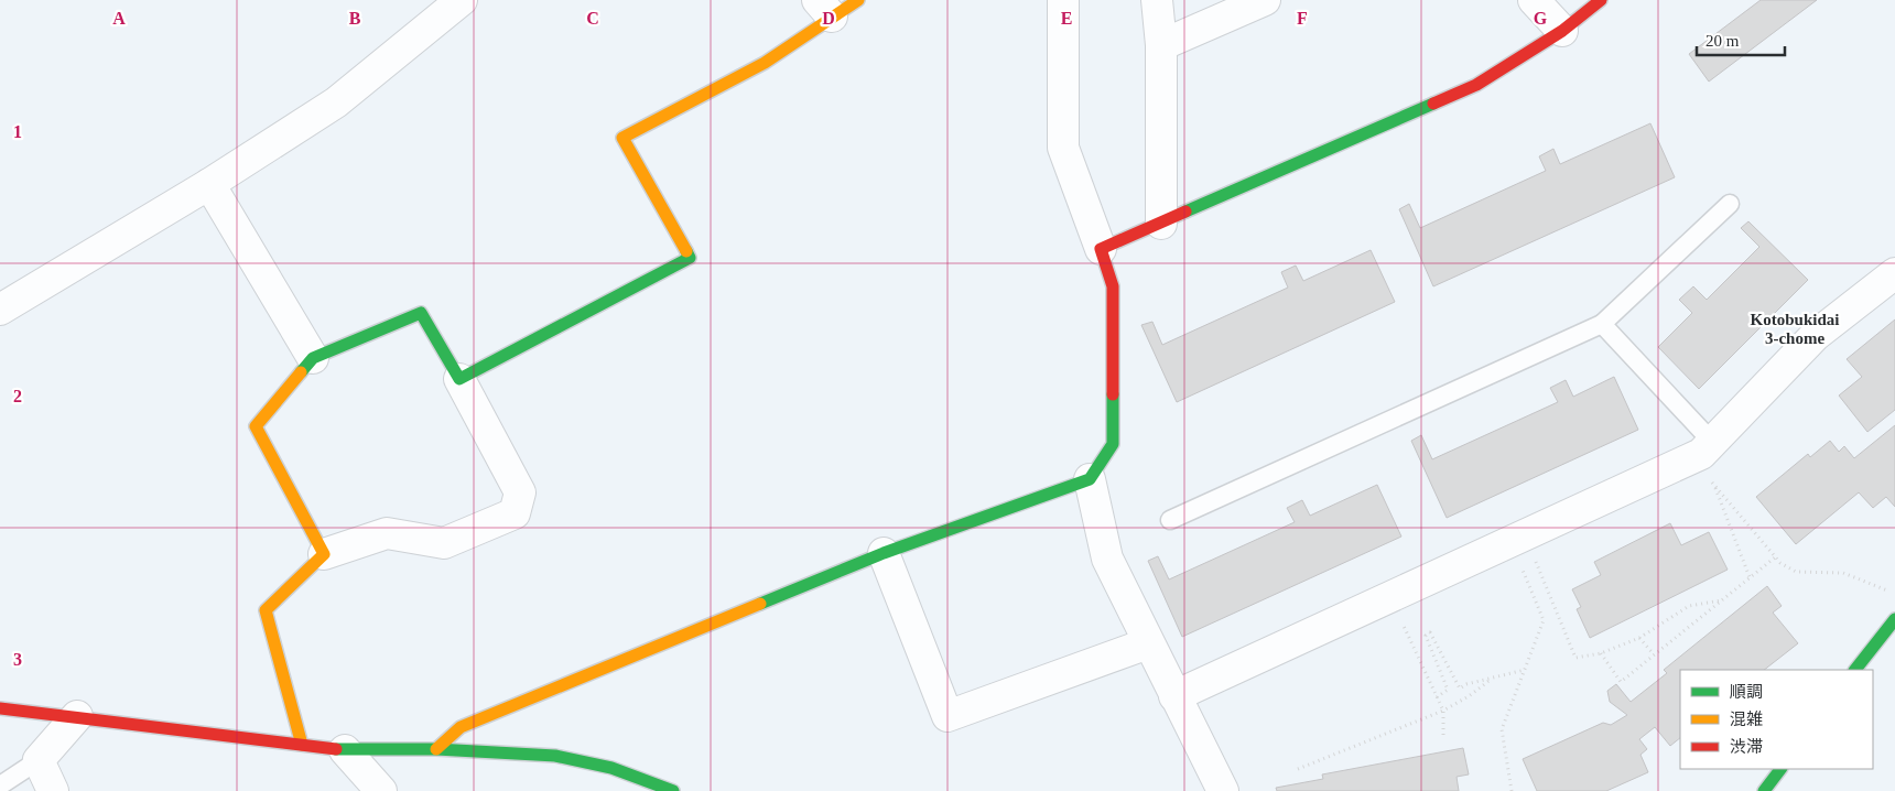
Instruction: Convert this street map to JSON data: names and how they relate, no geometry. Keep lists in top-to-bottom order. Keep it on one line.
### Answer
{"districts":["Kotobukidai 3-chome"],"legend":["順調","混雑","渋滞"],"scale_bar":"20 m","grid":{"columns":["A","B","C","D","E","F","G"],"rows":["1","2","3"]}}
